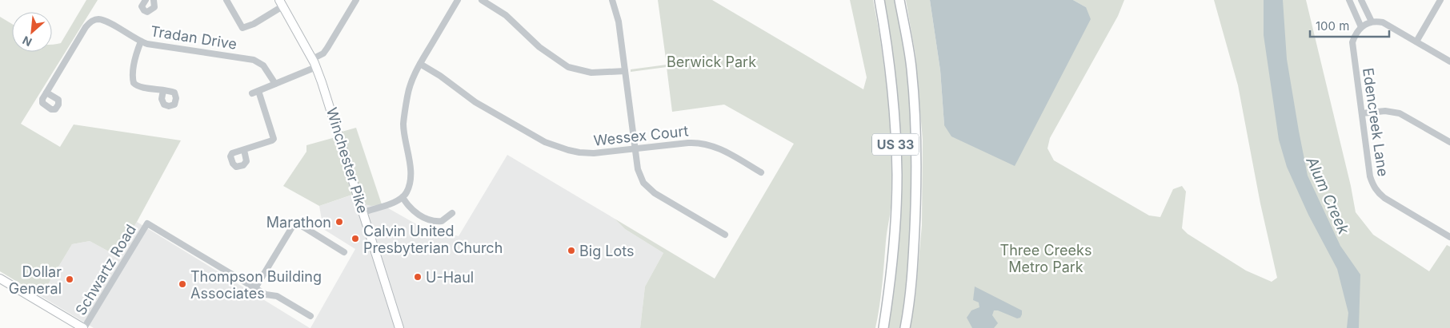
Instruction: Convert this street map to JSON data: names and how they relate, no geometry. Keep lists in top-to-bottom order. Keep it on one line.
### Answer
{"streets":{"highway":["US 33"],"main road":["Winchester Pike"],"street":["Tradan Drive","Edencreek Lane","Wessex Court","Schwartz Road"]},"water":["Alum Creek"],"parks":["Berwick Park","Three Creeks Metro Park"],"places":["Marathon","Calvin United Presbyterian Church","Big Lots","U-Haul","Dollar General","Thompson Building Associates"],"scale_bar":"100 m","north":"bottom left"}
